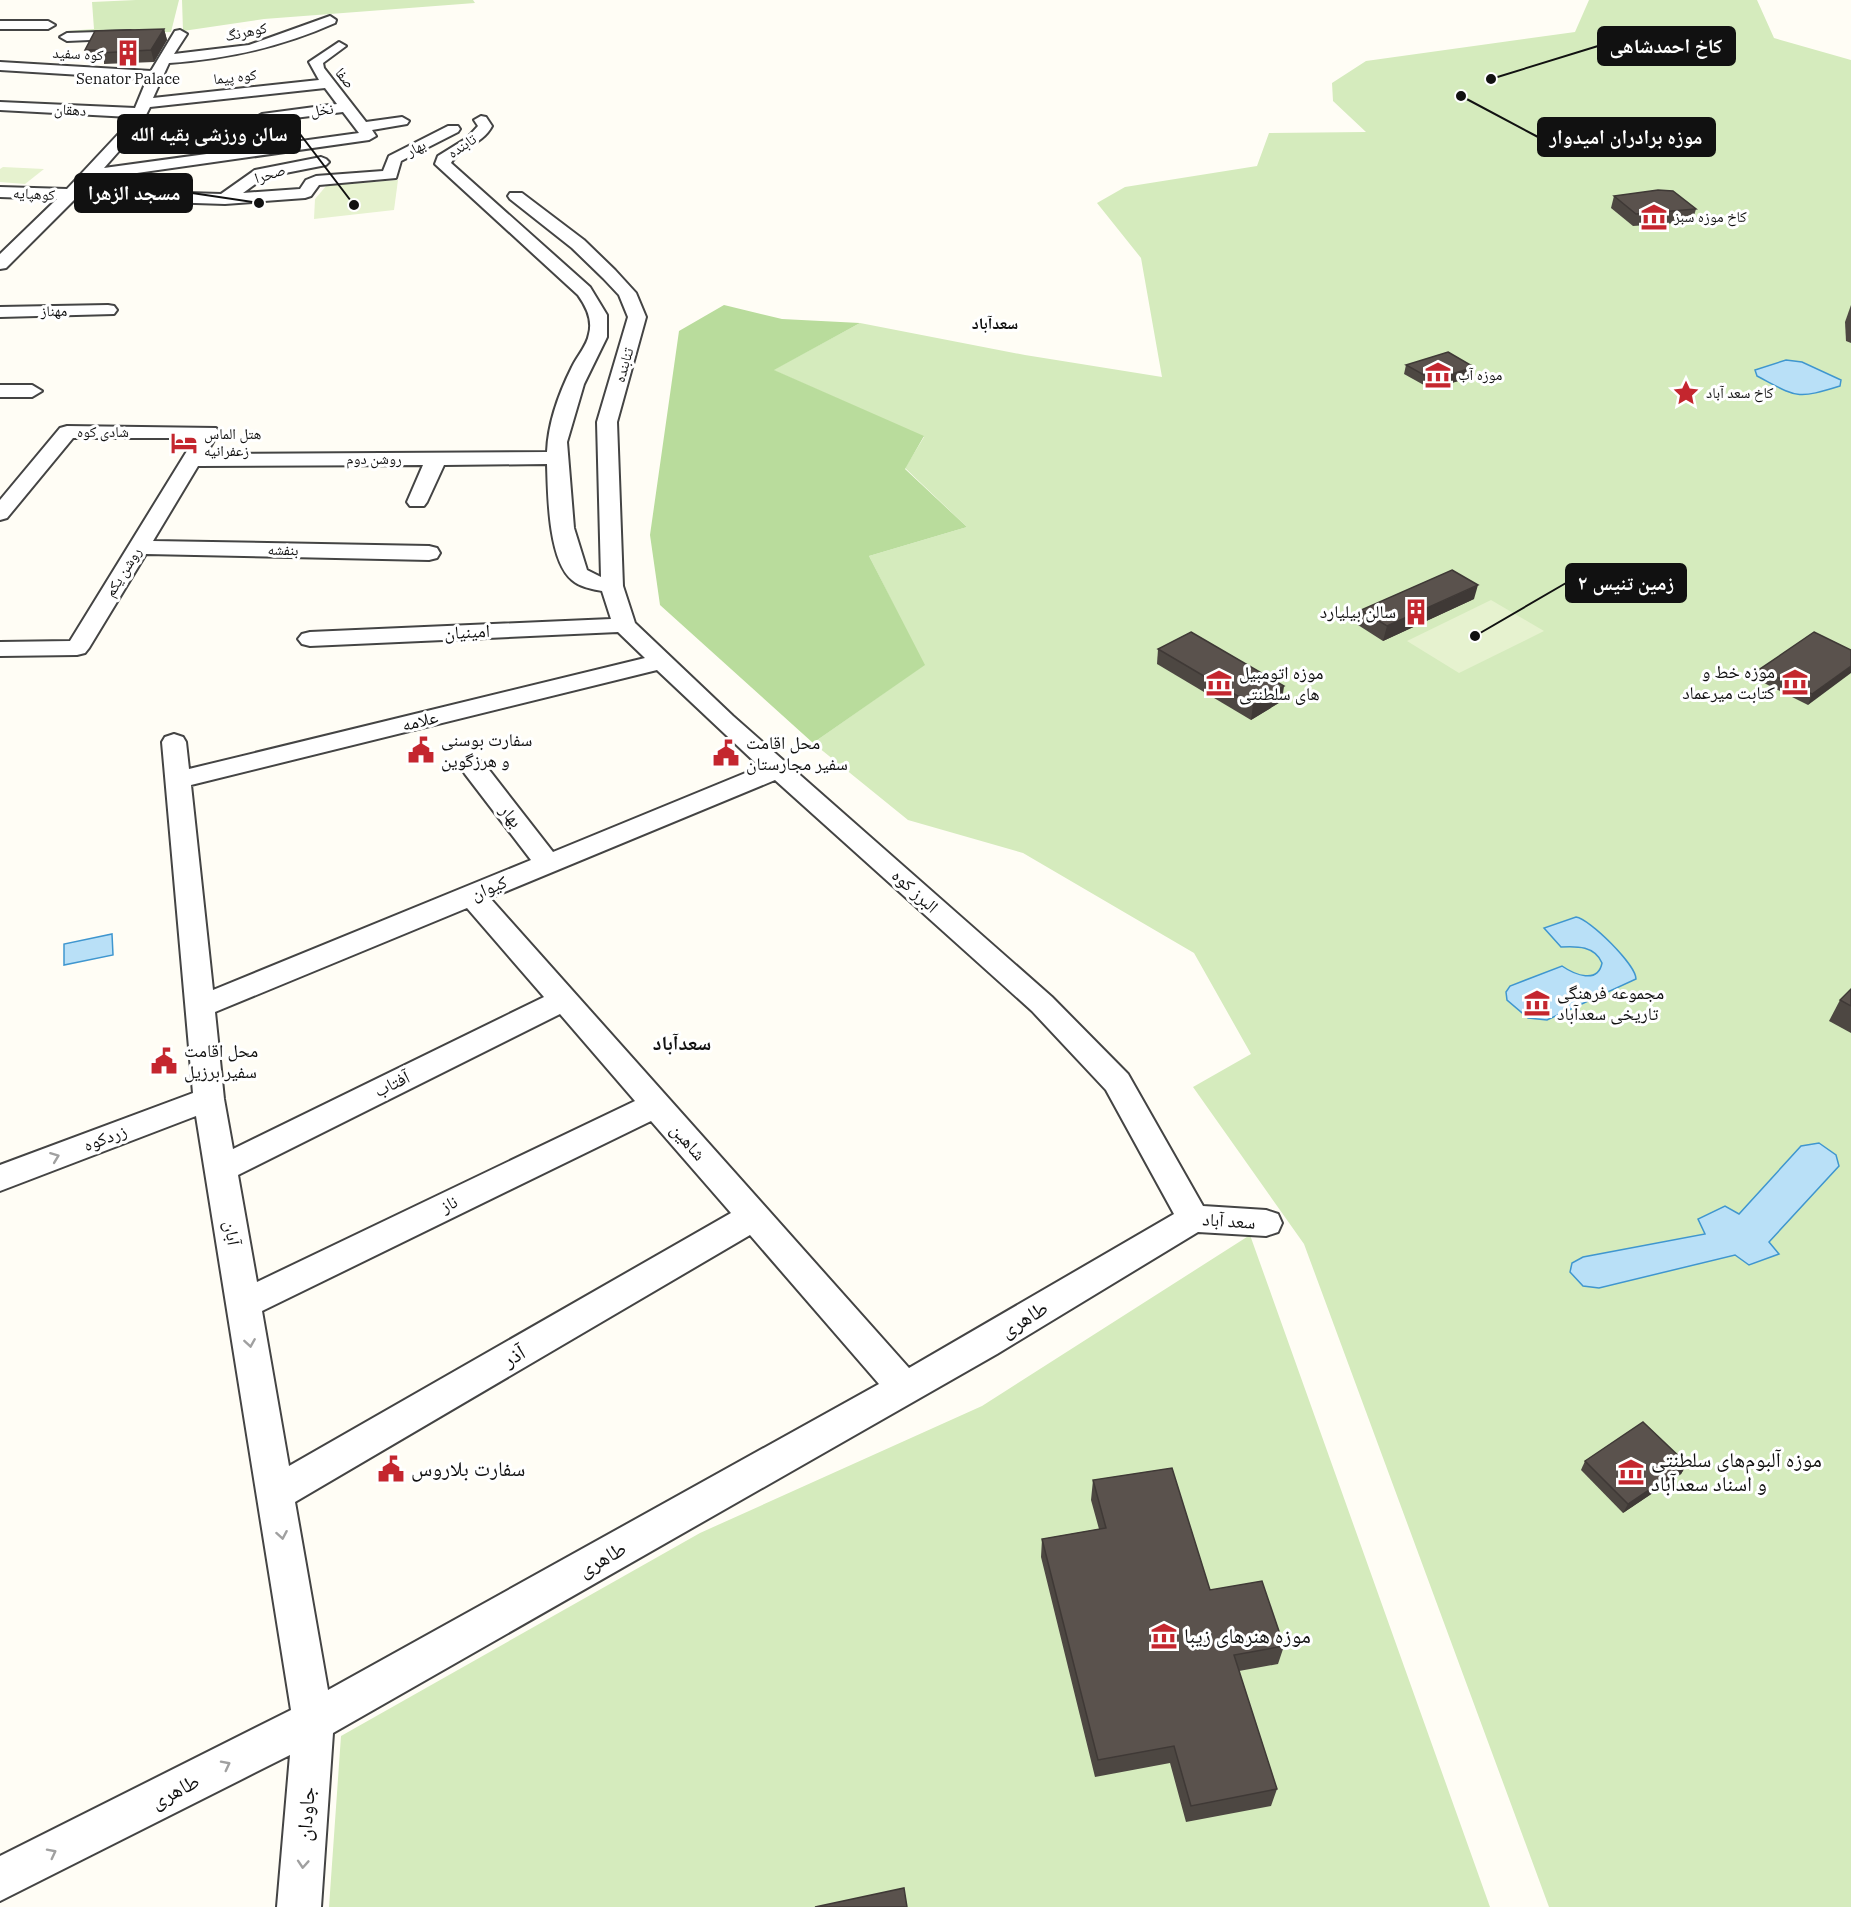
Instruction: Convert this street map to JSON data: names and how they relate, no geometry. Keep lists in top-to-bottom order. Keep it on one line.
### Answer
{"streets":{"street":["کوهرنگ","کوه سفید","کوه پیما","صفا","دهقان","نخل","تابنده","بهار","صحرا","کوهپایه","مهناز","تنابنده","شادی کوه","روشن دوم","بنفشه","روشن یکم","امینیان","علامه","کیوان","البرز کوه","آفتاب","زردکوه","شاهین","ناز","سعد آباد","آبان","طاهری","آذر","جاودان"]},"crossings":[["کوه پیما","صفا"],["کوه پیما","دهقان"],["صفا","نخل"],["تابنده","روشن دوم"],["بهار","کوهپایه"],["بهار","کیوان"],["صحرا","کوهپایه"],["تنابنده","البرز کوه"],["شادی کوه","روشن یکم"],["روشن دوم","روشن یکم"],["بنفشه","روشن یکم"],["امینیان","البرز کوه"],["علامه","البرز کوه"],["علامه","آبان"],["کیوان","البرز کوه"],["کیوان","شاهین"],["کیوان","آبان"],["البرز کوه","سعد آباد"],["البرز کوه","طاهری"],["آفتاب","شاهین"],["آفتاب","آبان"],["زردکوه","آبان"],["شاهین","ناز"],["شاهین","طاهری"],["شاهین","آذر"],["ناز","آبان"],["سعد آباد","طاهری"],["آبان","طاهری"],["آبان","آذر"],["آبان","جاودان"],["طاهری","جاودان"]],"one_way":["زردکوه","آبان","جاودان"],"districts":["سعدآباد","سعدآباد"],"places":{"building":["Senator Palace","سالن بیلیارد"],"other":["کاخ احمدشاهی","موزه برادران امیدوار","مسجد الزهرا","سالن ورزشی بقیه الله","زمین تنیس ۲"],"museum":["کاخ موزه سبز","موزه آب","موزه خط و کتابت میرعماد","موزه اتومبیل های سلطنتی","مجموعه فرهنگی تاریخی سعدآباد","موزه آلبوم‌های سلطنتی و اسناد سعدآباد","موزه هنرهای زیبا"],"place":["کاخ سعد آباد"],"hotel":["هتل الماس زعفرانیه"],"public building":["سفارت بوسنی و هرزگوین","محل اقامت سفیر مجارستان","محل اقامت سفیر برزیل","سفارت بلاروس"]}}
